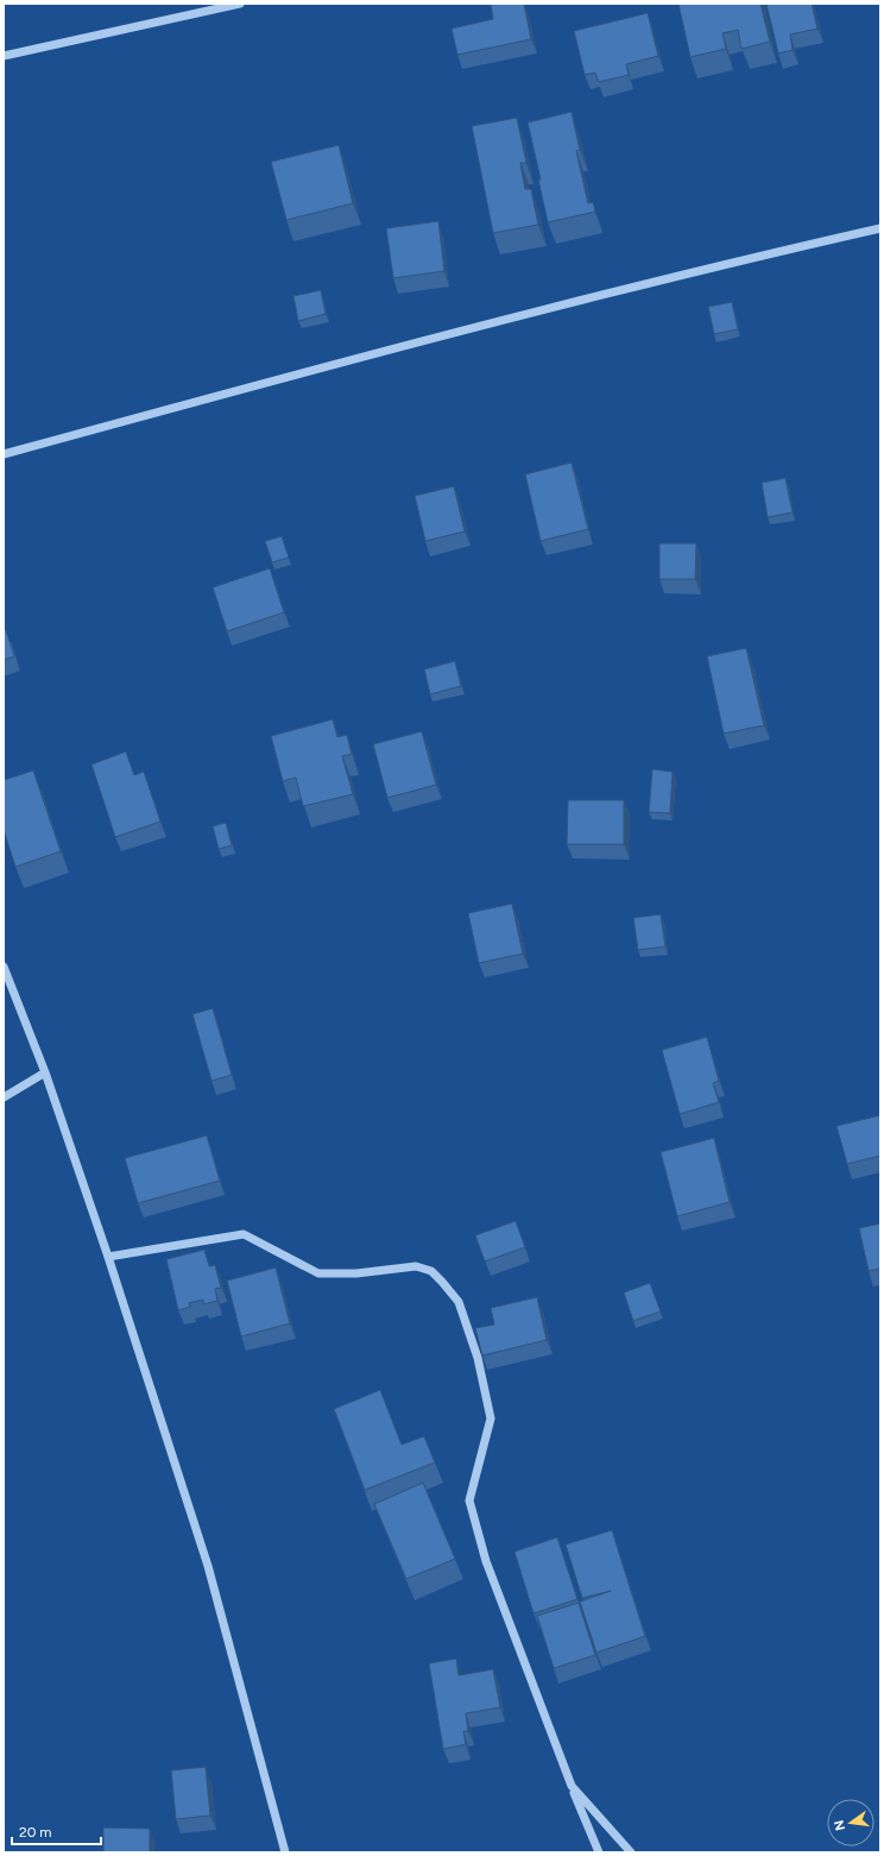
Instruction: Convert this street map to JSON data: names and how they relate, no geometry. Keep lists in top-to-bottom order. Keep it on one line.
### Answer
{"scale_bar":"20 m","north":"left"}
